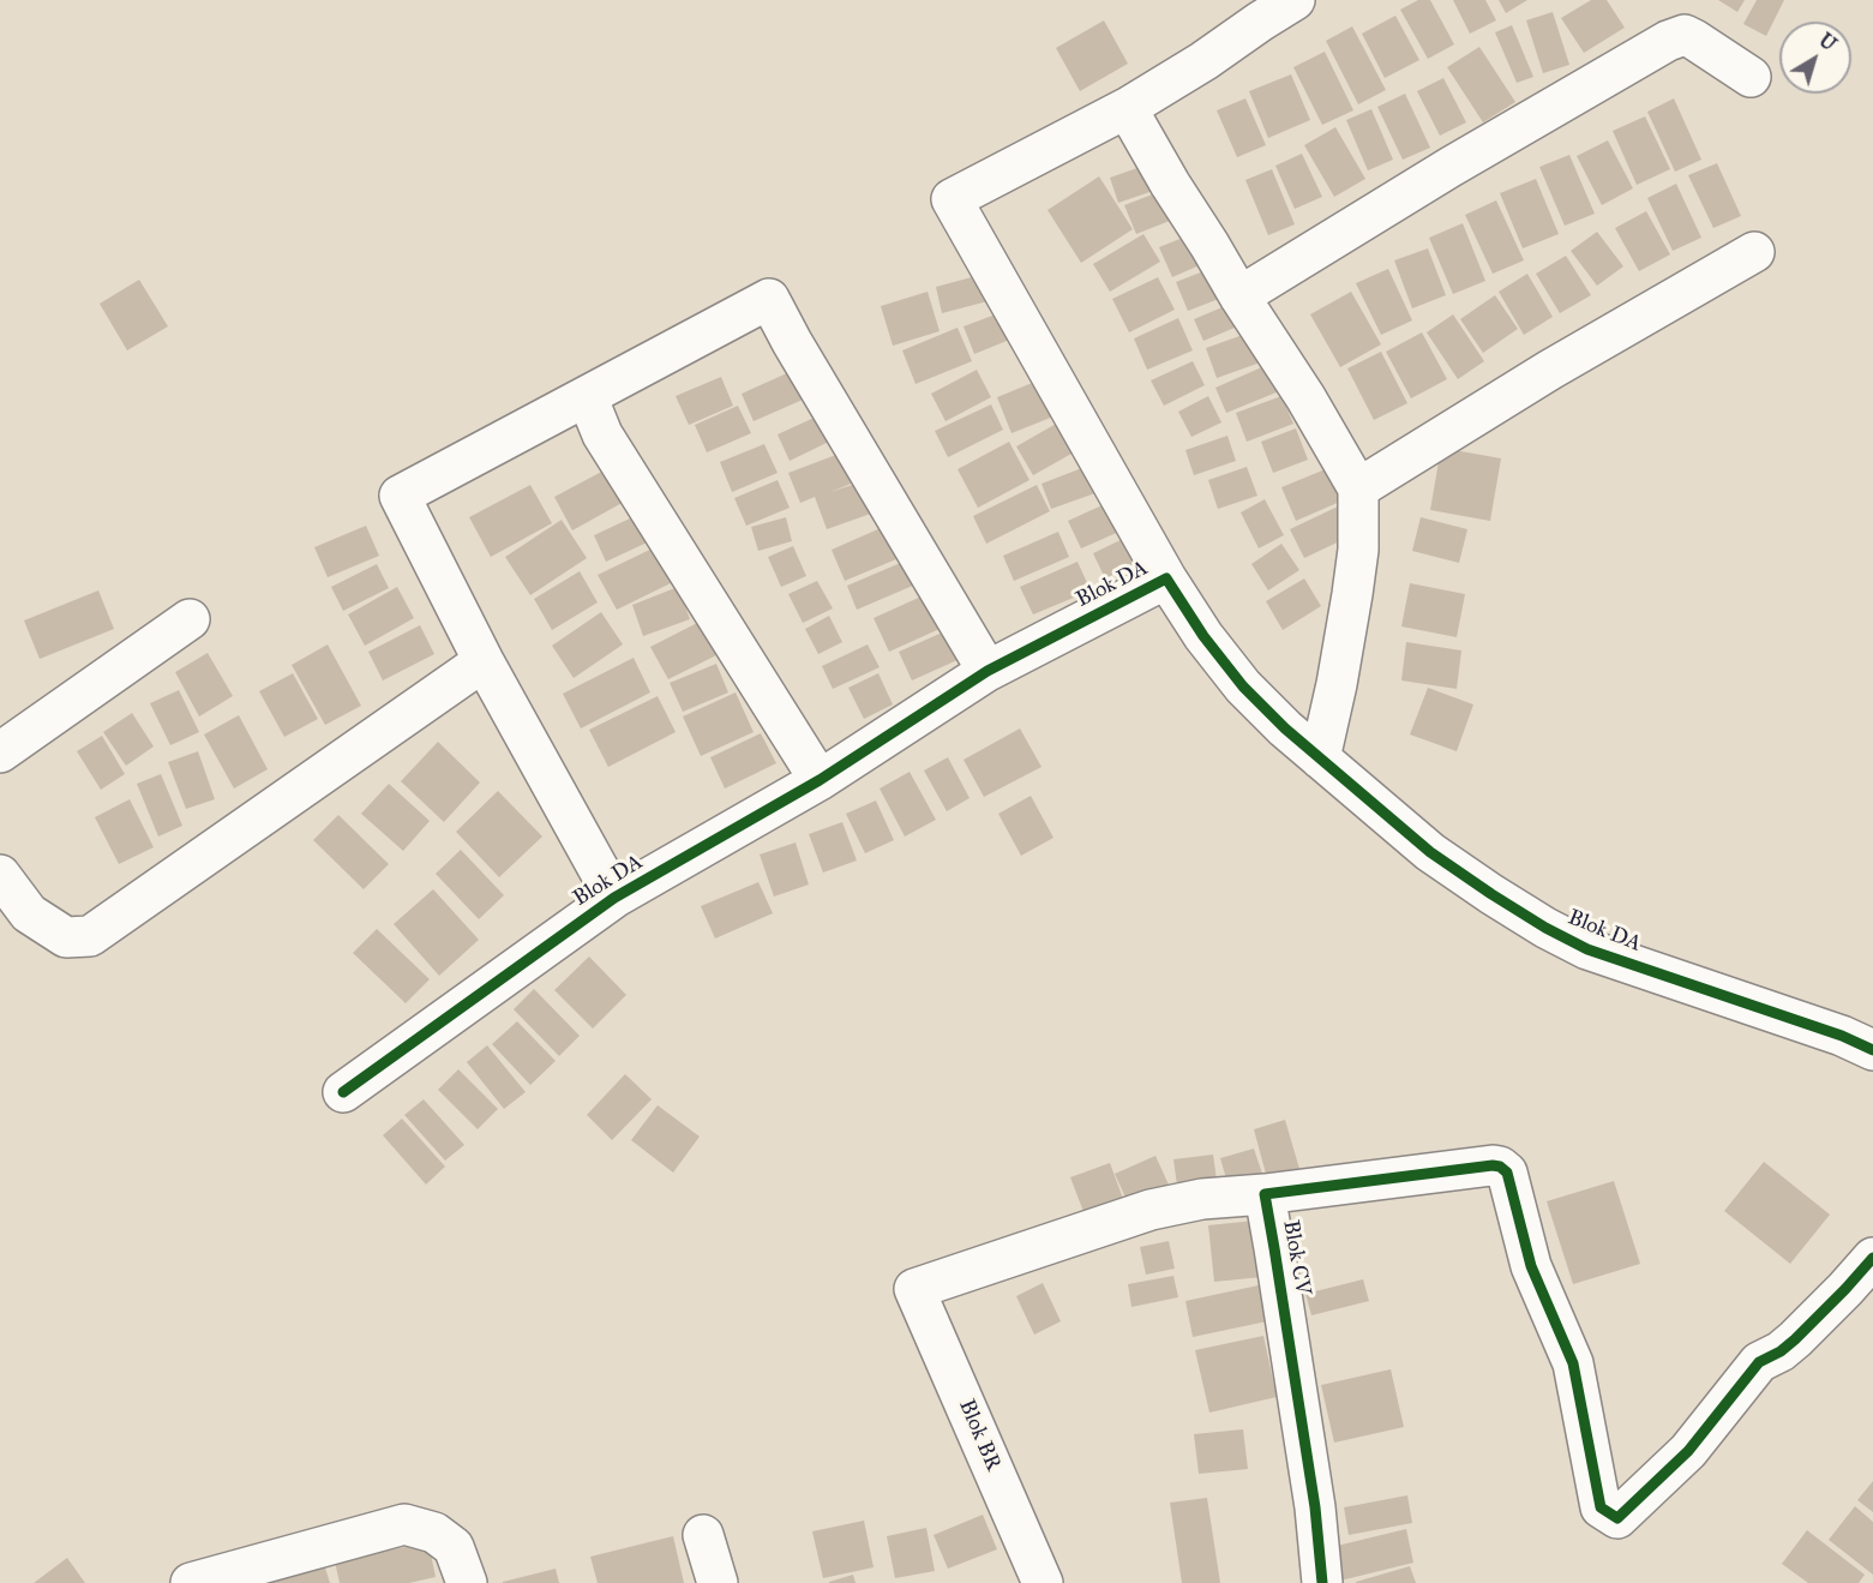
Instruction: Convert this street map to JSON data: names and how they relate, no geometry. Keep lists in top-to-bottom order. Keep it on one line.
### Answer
{"streets":{"street":["Blok DA","Blok CV","Blok BR"]},"crossings":[["Blok CV","Blok BR"]],"north":"top right"}
